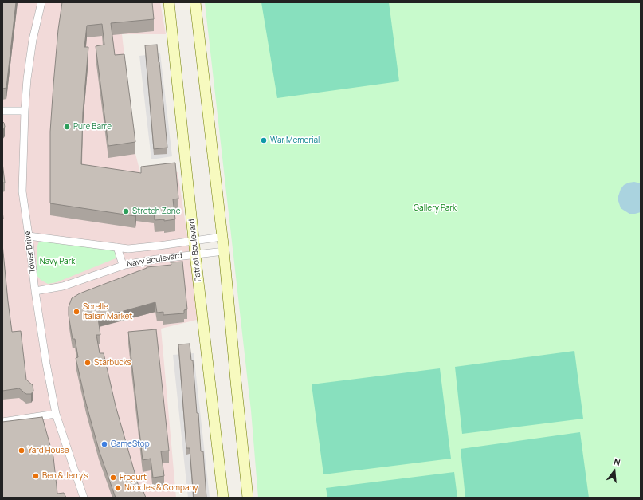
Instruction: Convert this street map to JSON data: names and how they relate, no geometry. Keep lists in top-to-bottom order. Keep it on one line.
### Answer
{"streets":{"main road":["Patriot Boulevard"],"street":["Tower Drive","Navy Boulevard"]},"crossings":[["Patriot Boulevard","Navy Boulevard"],["Tower Drive","Navy Boulevard"]],"parks":["Gallery Park","Navy Park"],"places":["Pure Barre","War Memorial","Stretch Zone","Sorelle Italian Market","Starbucks","GameStop","Yard House","Ben & Jerry's","Frogurt","Noodles & Company"],"north":"top"}
